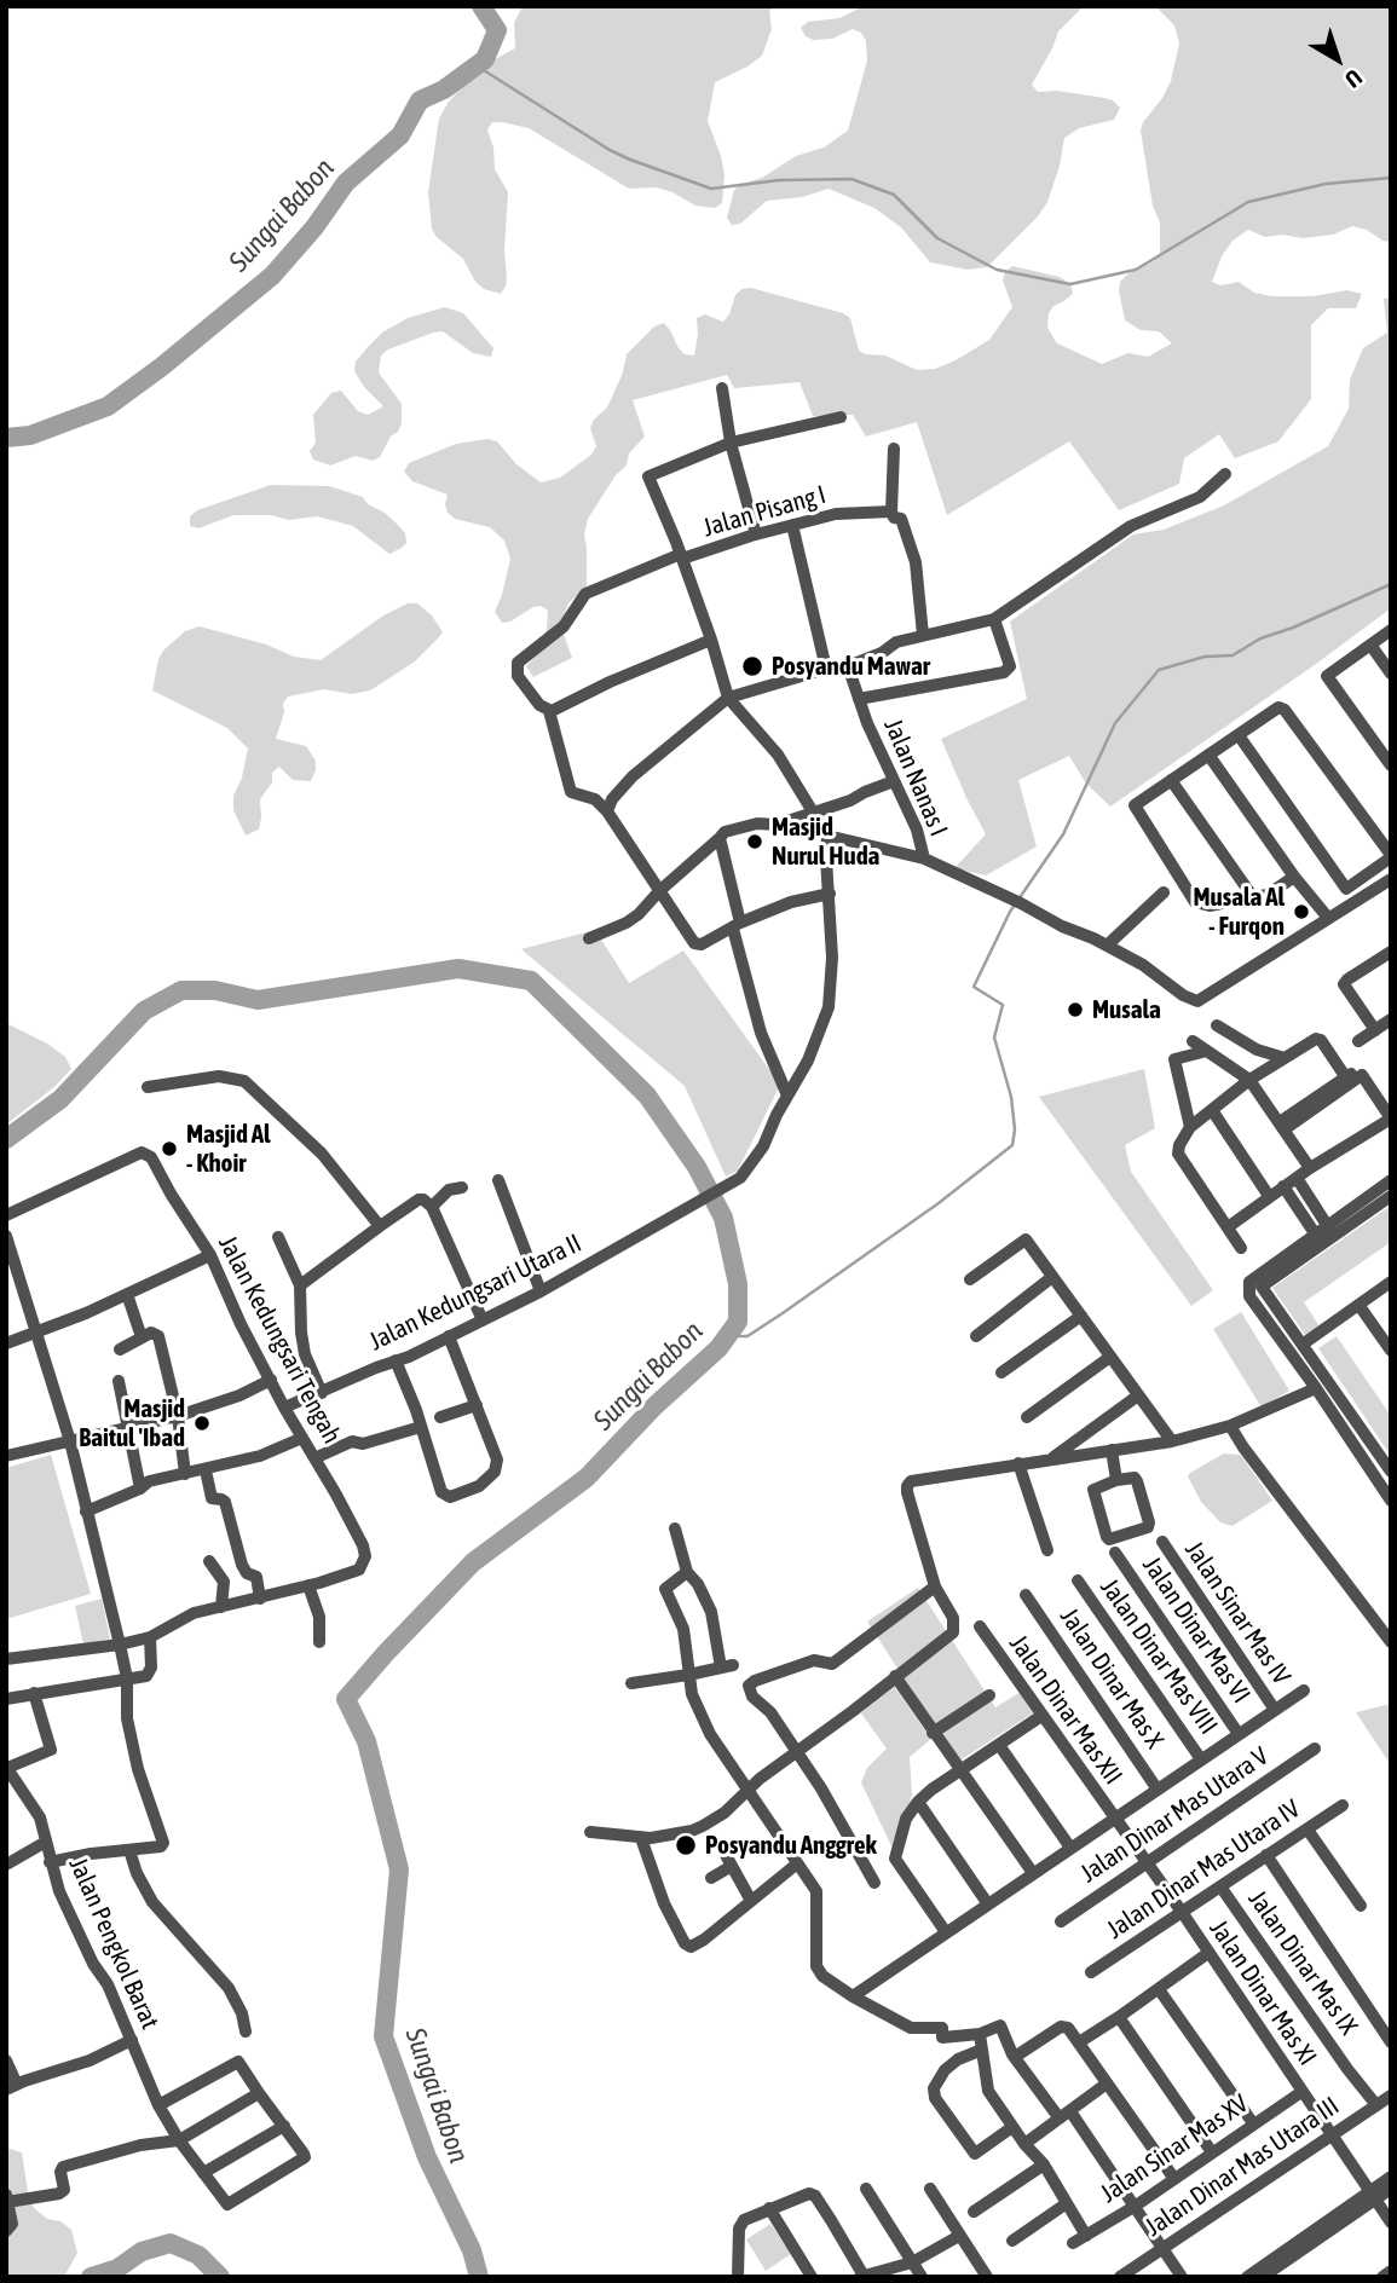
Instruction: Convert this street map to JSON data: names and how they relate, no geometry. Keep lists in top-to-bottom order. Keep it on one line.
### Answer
{"streets":{"street":["Jalan Pisang I","Jalan Nanas I","Jalan Kedungsari Utara II","Jalan Kedungsari Tengah","Jalan Sinar Mas IV","Jalan Dinar Mas VI","Jalan Dinar Mas VIII","Jalan Dinar Mas X","Jalan Dinar Mas XII","Jalan Dinar Mas Utara V","Jalan Dinar Mas Utara IV","Jalan Pengkol Barat","Jalan Dinar Mas IX","Jalan Dinar Mas XI","Jalan Sinar Mas XV","Jalan Dinar Mas Utara III"]},"crossings":[["Jalan Kedungsari Utara II","Jalan Kedungsari Tengah"],["Jalan Dinar Mas XII","Jalan Dinar Mas XI"],["Jalan Dinar Mas Utara V","Jalan Dinar Mas XI"],["Jalan Dinar Mas Utara IV","Jalan Dinar Mas IX"],["Jalan Dinar Mas Utara IV","Jalan Dinar Mas XI"],["Jalan Dinar Mas IX","Jalan Dinar Mas Utara III"],["Jalan Dinar Mas XI","Jalan Sinar Mas XV"],["Jalan Dinar Mas XI","Jalan Dinar Mas Utara III"]],"water":["Sungai Babon"],"places":["Posyandu Mawar","Masjid Nurul Huda","Musala Al - Furqon","Musala","Masjid Al - Khoir","Masjid Baitul 'Ibad","Posyandu Anggrek"],"north":"bottom right"}
